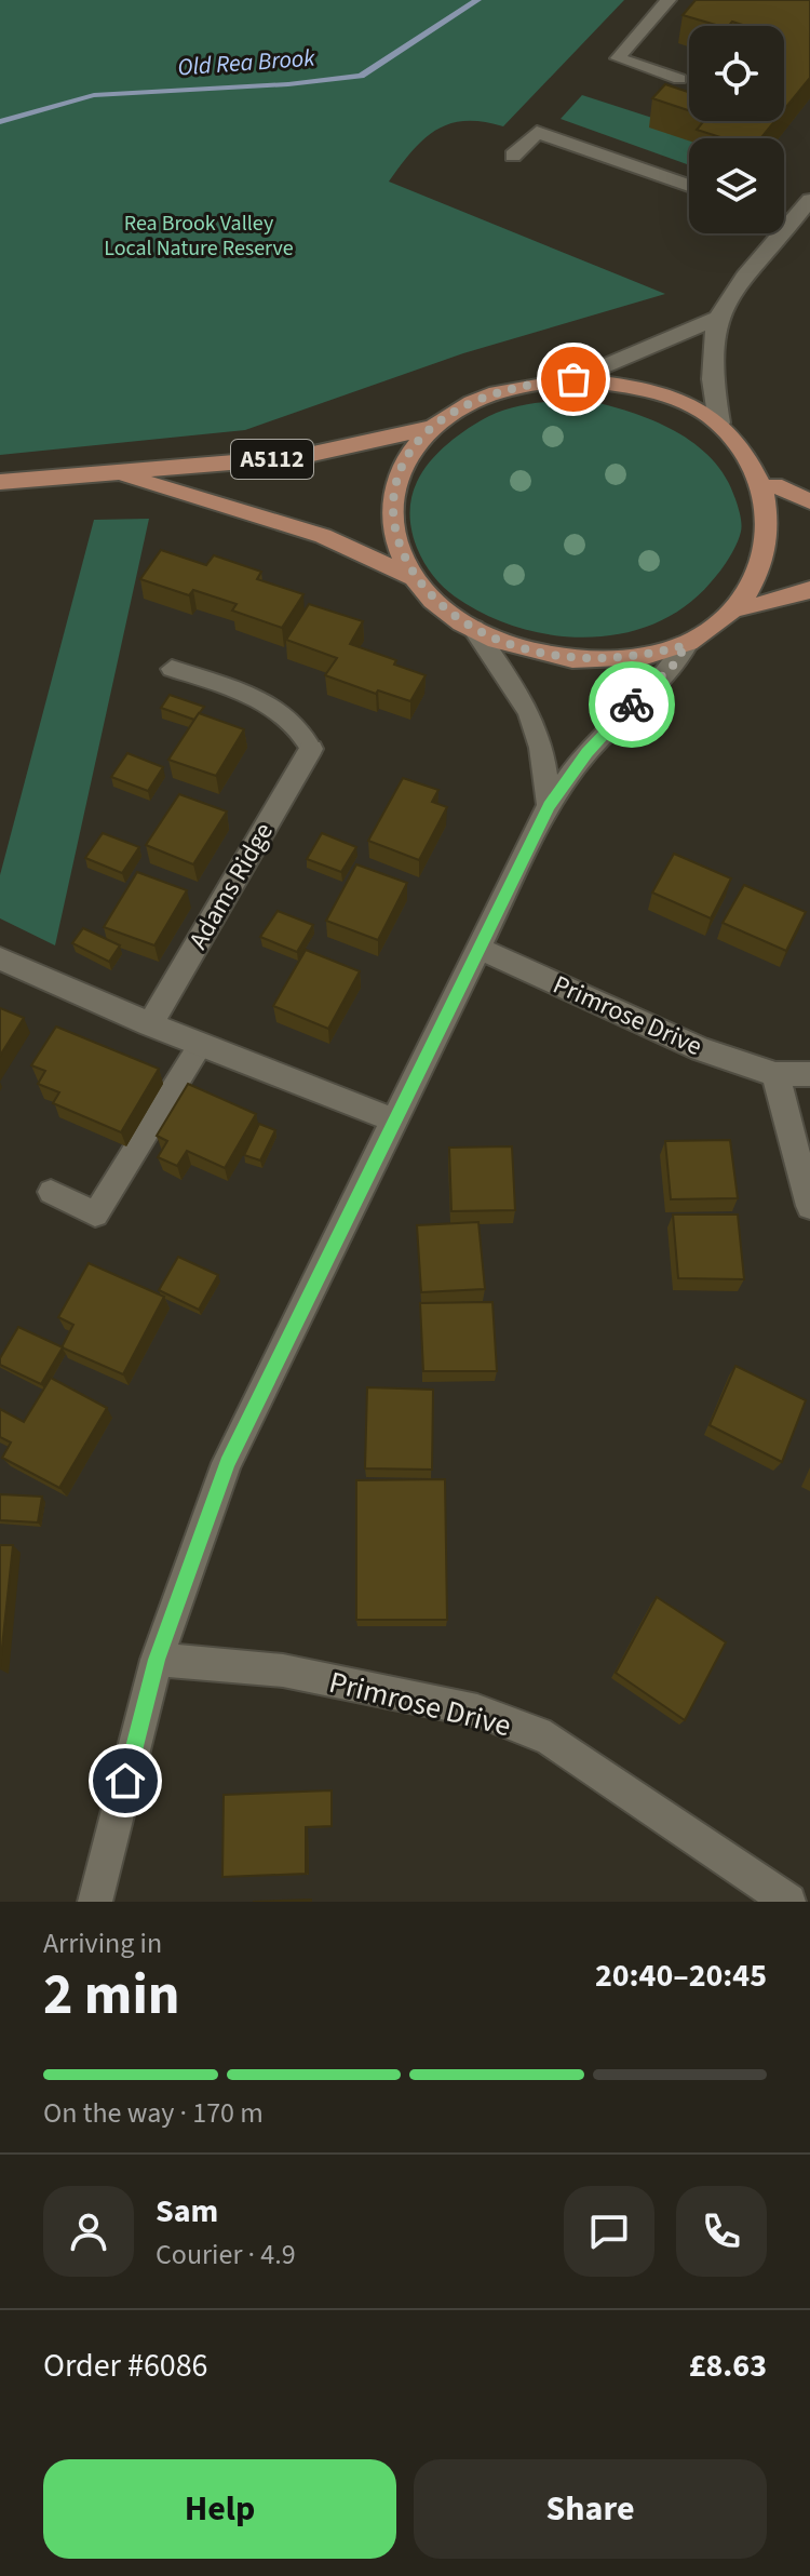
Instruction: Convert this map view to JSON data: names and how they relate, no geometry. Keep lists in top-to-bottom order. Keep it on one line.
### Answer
{"streets":{"main road":["A5112"],"street":["Adams Ridge","Primrose Drive"]},"water":["Old Rea Brook"],"parks":["Rea Brook Valley Local Nature Reserve"],"page":{"heading":["2 min","Arriving in","20:40–20:45"],"panel":["Sam","Courier · 4.9","Order #6086","£8.63"],"bar":"On the way · 170 m","buttons":["Help","Share"]}}
